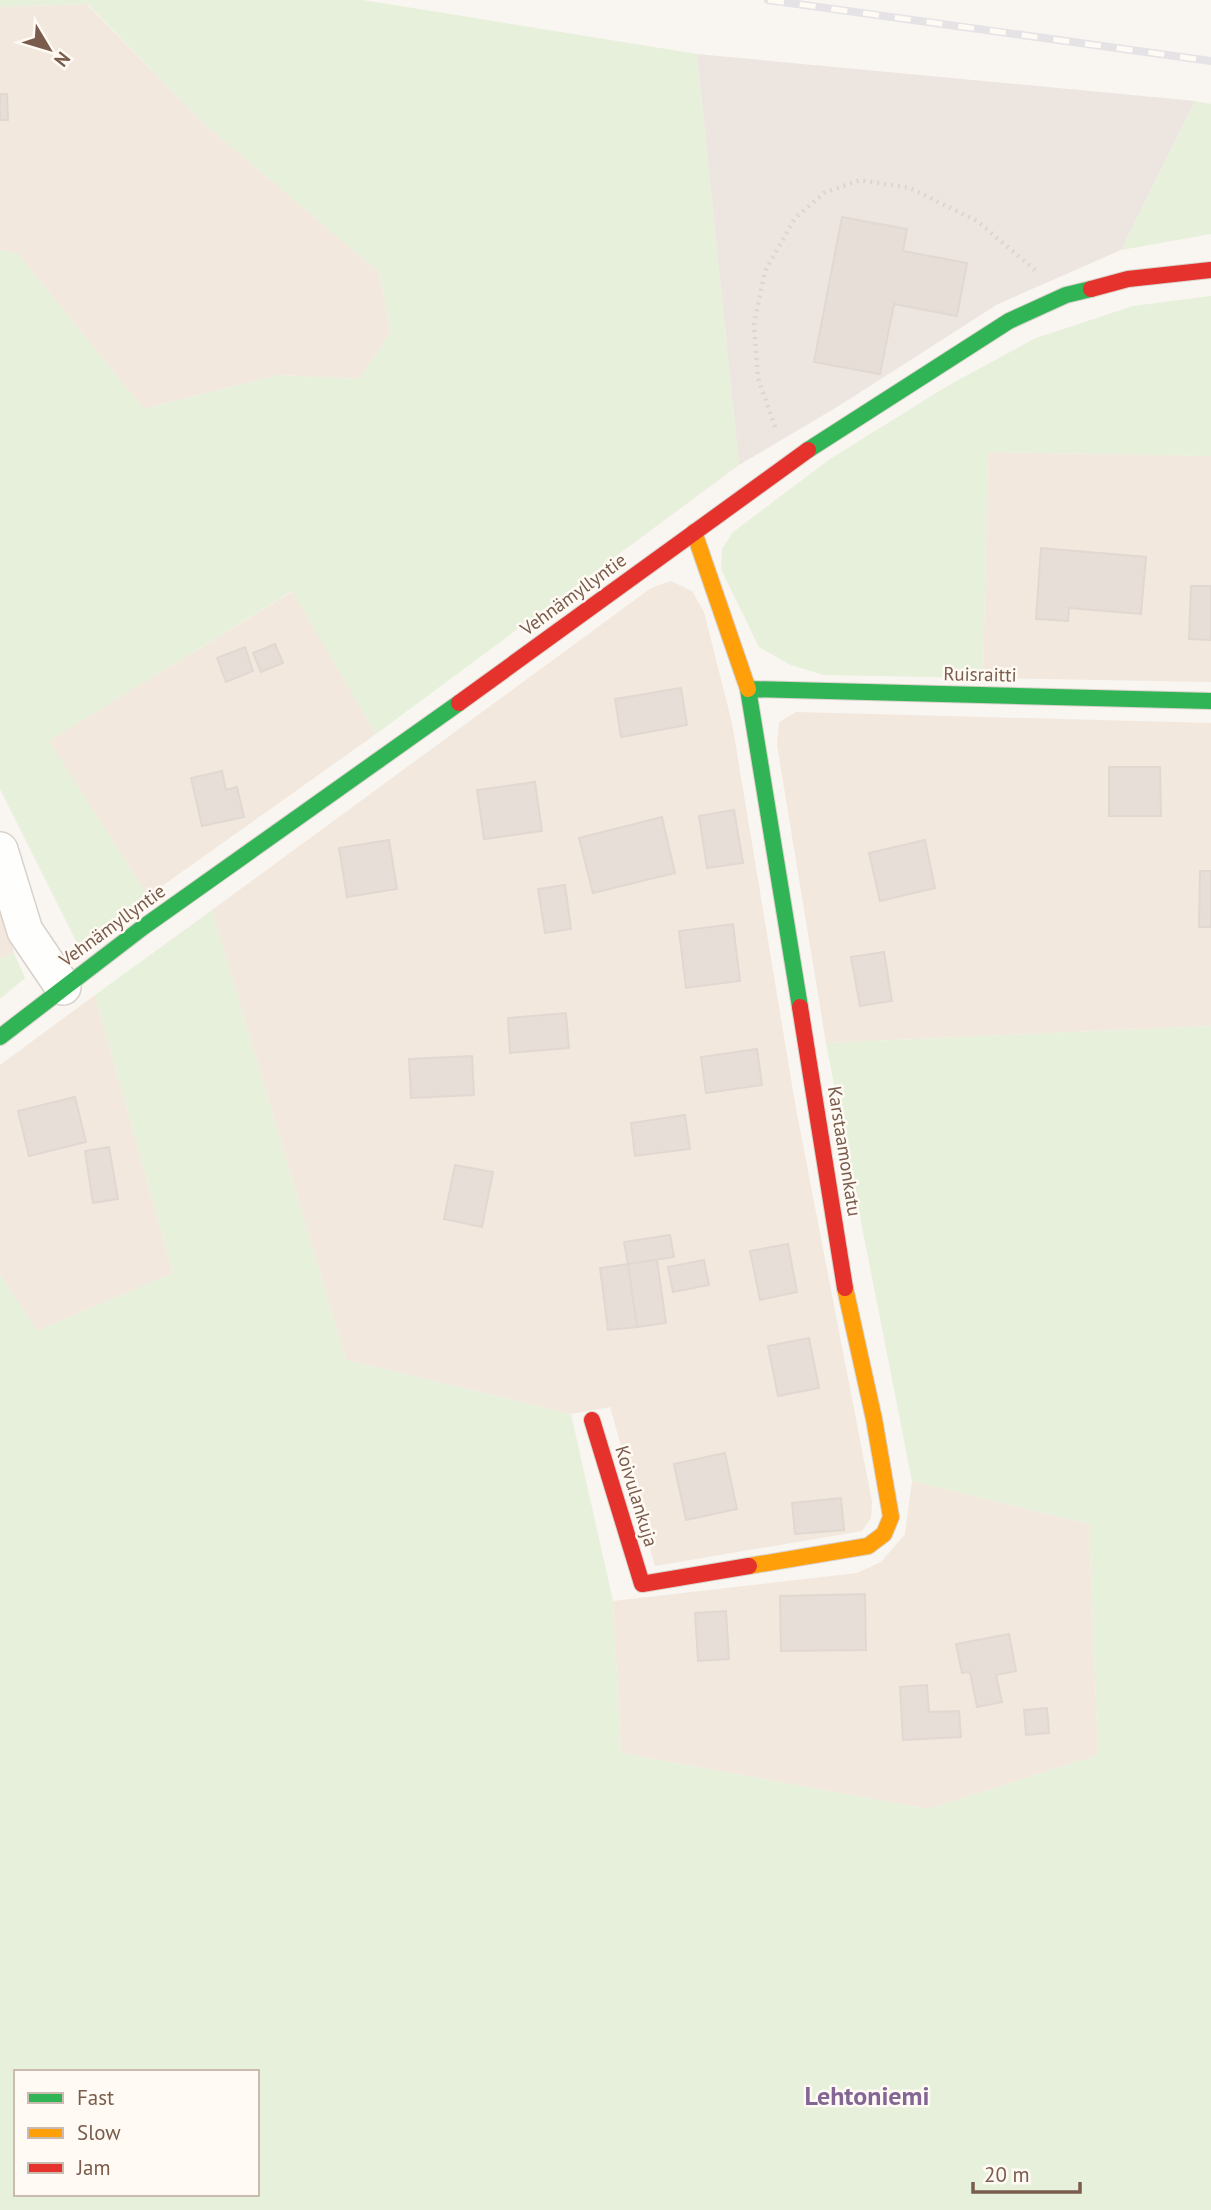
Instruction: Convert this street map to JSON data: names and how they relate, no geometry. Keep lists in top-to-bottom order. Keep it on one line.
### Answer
{"streets":{"street":["Vehnämyllyntie","Ruisraitti","Karstaamonkatu","Koivulankuja"]},"crossings":[["Vehnämyllyntie","Karstaamonkatu"],["Ruisraitti","Karstaamonkatu"],["Karstaamonkatu","Koivulankuja"]],"districts":["Lehtoniemi"],"legend":["Fast","Slow","Jam"],"scale_bar":"20 m","north":"bottom right"}
